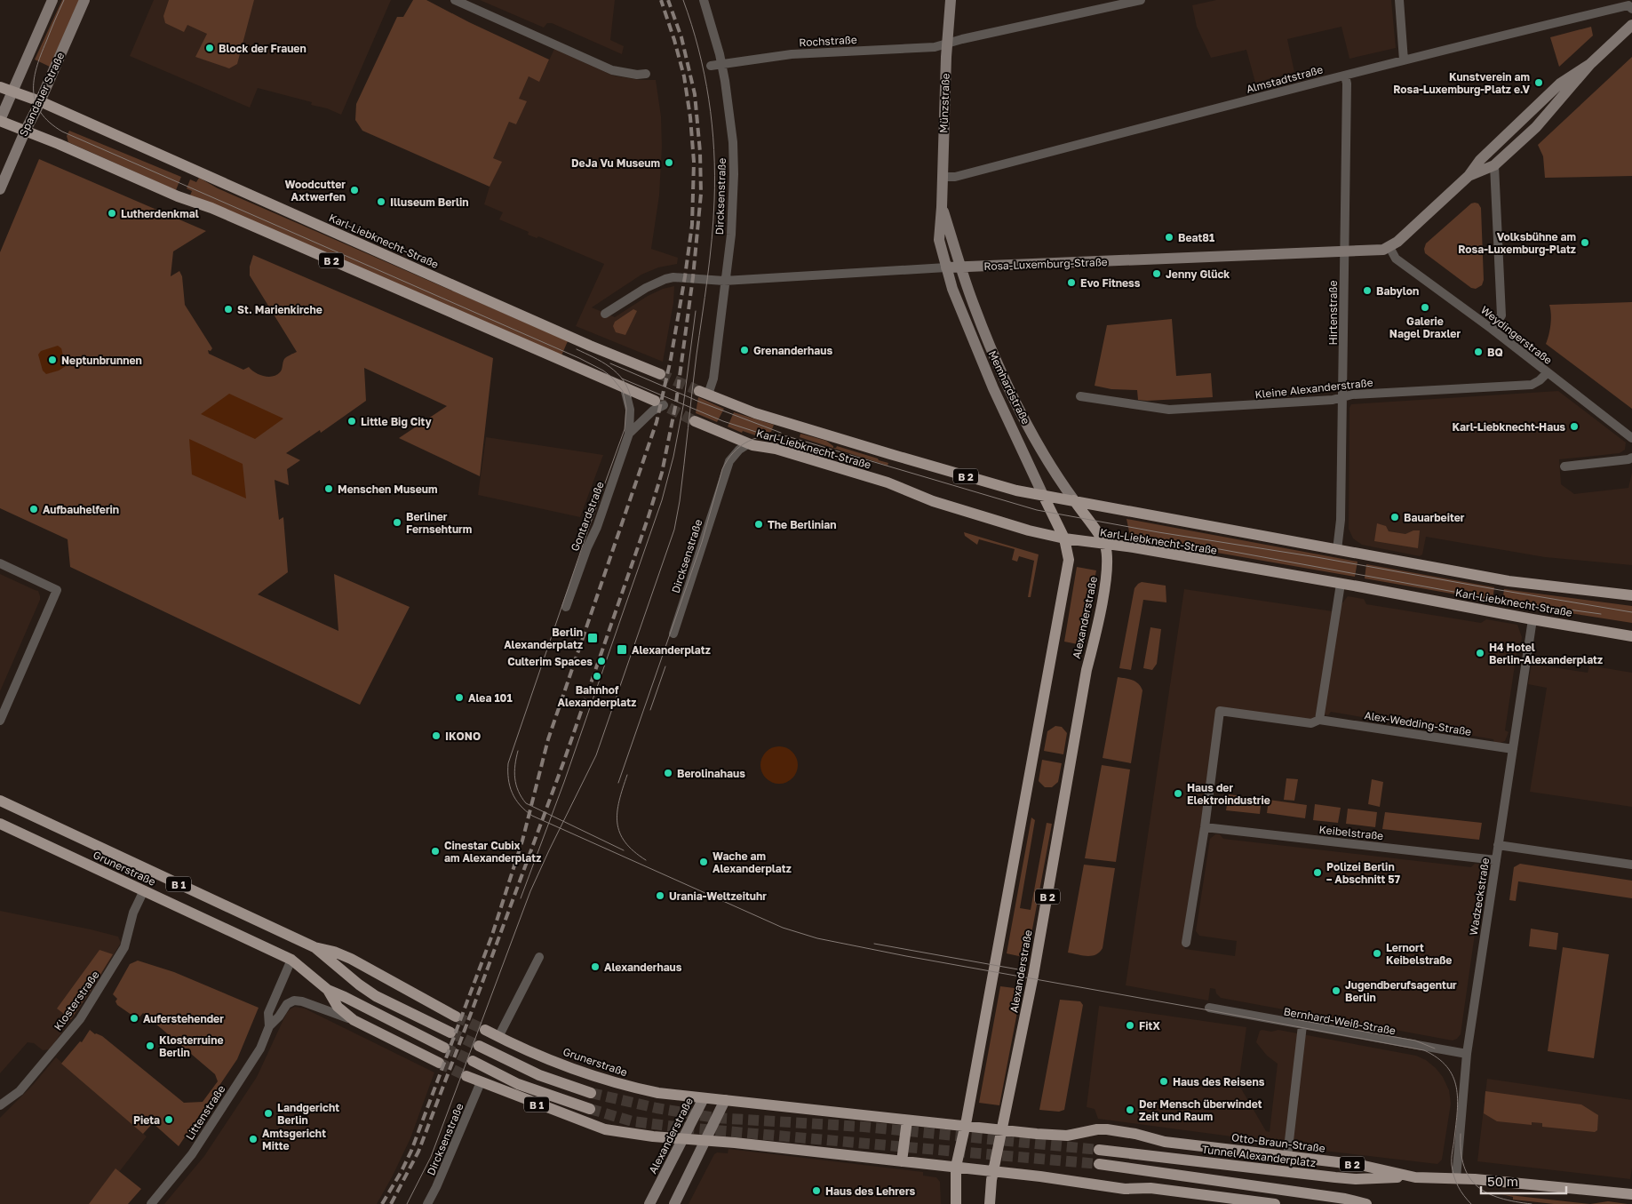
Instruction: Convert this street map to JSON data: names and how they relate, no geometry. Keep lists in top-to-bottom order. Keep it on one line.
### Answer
{"streets":{"main road":["Karl-Liebknecht-Straße","B 2","Alexanderstraße","Grunerstraße","B 1","Otto-Braun-Straße","Tunnel Alexanderplatz"],"street":["Rochstraße","Almstadtstraße","Spandauer Straße","Münzstraße","Dircksenstraße","Rosa-Luxemburg-Straße","Hirtenstraße","Weydingerstraße","Memhardstraße","Kleine Alexanderstraße","Gontardstraße","Alex-Wedding-Straße","Keibelstraße","Wadzeckstraße","Klosterstraße","Bernhard-Weiß-Straße","Littenstraße"]},"crossings":[["Rochstraße","Münzstraße"],["Rochstraße","Dircksenstraße"],["Almstadtstraße","Münzstraße"],["Almstadtstraße","Hirtenstraße"],["Spandauer Straße","Karl-Liebknecht-Straße"],["Spandauer Straße","B 2"],["Münzstraße","Rosa-Luxemburg-Straße"],["Münzstraße","Memhardstraße"],["Dircksenstraße","Karl-Liebknecht-Straße"],["Dircksenstraße","Rosa-Luxemburg-Straße"],["Dircksenstraße","B 1"],["Karl-Liebknecht-Straße","Hirtenstraße"],["Karl-Liebknecht-Straße","Memhardstraße"],["Karl-Liebknecht-Straße","Alexanderstraße"],["Karl-Liebknecht-Straße","Wadzeckstraße"],["B 2","Gontardstraße"],["Rosa-Luxemburg-Straße","Hirtenstraße"],["Rosa-Luxemburg-Straße","Weydingerstraße"],["Rosa-Luxemburg-Straße","Memhardstraße"],["Hirtenstraße","Kleine Alexanderstraße"],["Weydingerstraße","Kleine Alexanderstraße"],["Memhardstraße","Alexanderstraße"],["Alexanderstraße","Grunerstraße"],["Alexanderstraße","B 1"],["Alexanderstraße","Otto-Braun-Straße"],["Alex-Wedding-Straße","Keibelstraße"],["Alex-Wedding-Straße","Wadzeckstraße"],["Keibelstraße","Wadzeckstraße"],["Grunerstraße","Klosterstraße"],["Grunerstraße","Littenstraße"],["Wadzeckstraße","Bernhard-Weiß-Straße"],["Wadzeckstraße","Otto-Braun-Straße"],["Otto-Braun-Straße","Tunnel Alexanderplatz"]],"places":{"other":["Block der Frauen","Kunstverein am Rosa-Luxemburg-Platz e.V","DeJa Vu Museum","Woodcutter Axtwerfen","Illuseum Berlin","Lutherdenkmal","Beat81","Volksbühne am Rosa-Luxemburg-Platz","Jenny Glück","Evo Fitness","Babylon","Galerie Nagel Draxler","St. Marienkirche","Grenanderhaus","BQ","Neptunbrunnen","Little Big City","Karl-Liebknecht-Haus","Menschen Museum","Aufbauhelferin","Bauarbeiter","Berliner Fernsehturm","The Berlinian","H4 Hotel Berlin-Alexanderplatz","Culterim Spaces","Bahnhof Alexanderplatz","Alea 101","IKONO","Berolinahaus","Haus der Elektroindustrie","Cinestar Cubix am Alexanderplatz","Wache am Alexanderplatz","Polizei Berlin – Abschnitt 57","Urania-Weltzeituhr","Lernort Keibelstraße","Alexanderhaus","Jugendberufsagentur Berlin","Auferstehender","FitX","Klosterruine Berlin","Haus des Reisens","Der Mensch überwindet Zeit und Raum","Landgericht Berlin","Pieta","Amtsgericht Mitte","Haus des Lehrers"],"transit":["Berlin Alexanderplatz","Alexanderplatz"]},"scale_bar":"50 m"}
